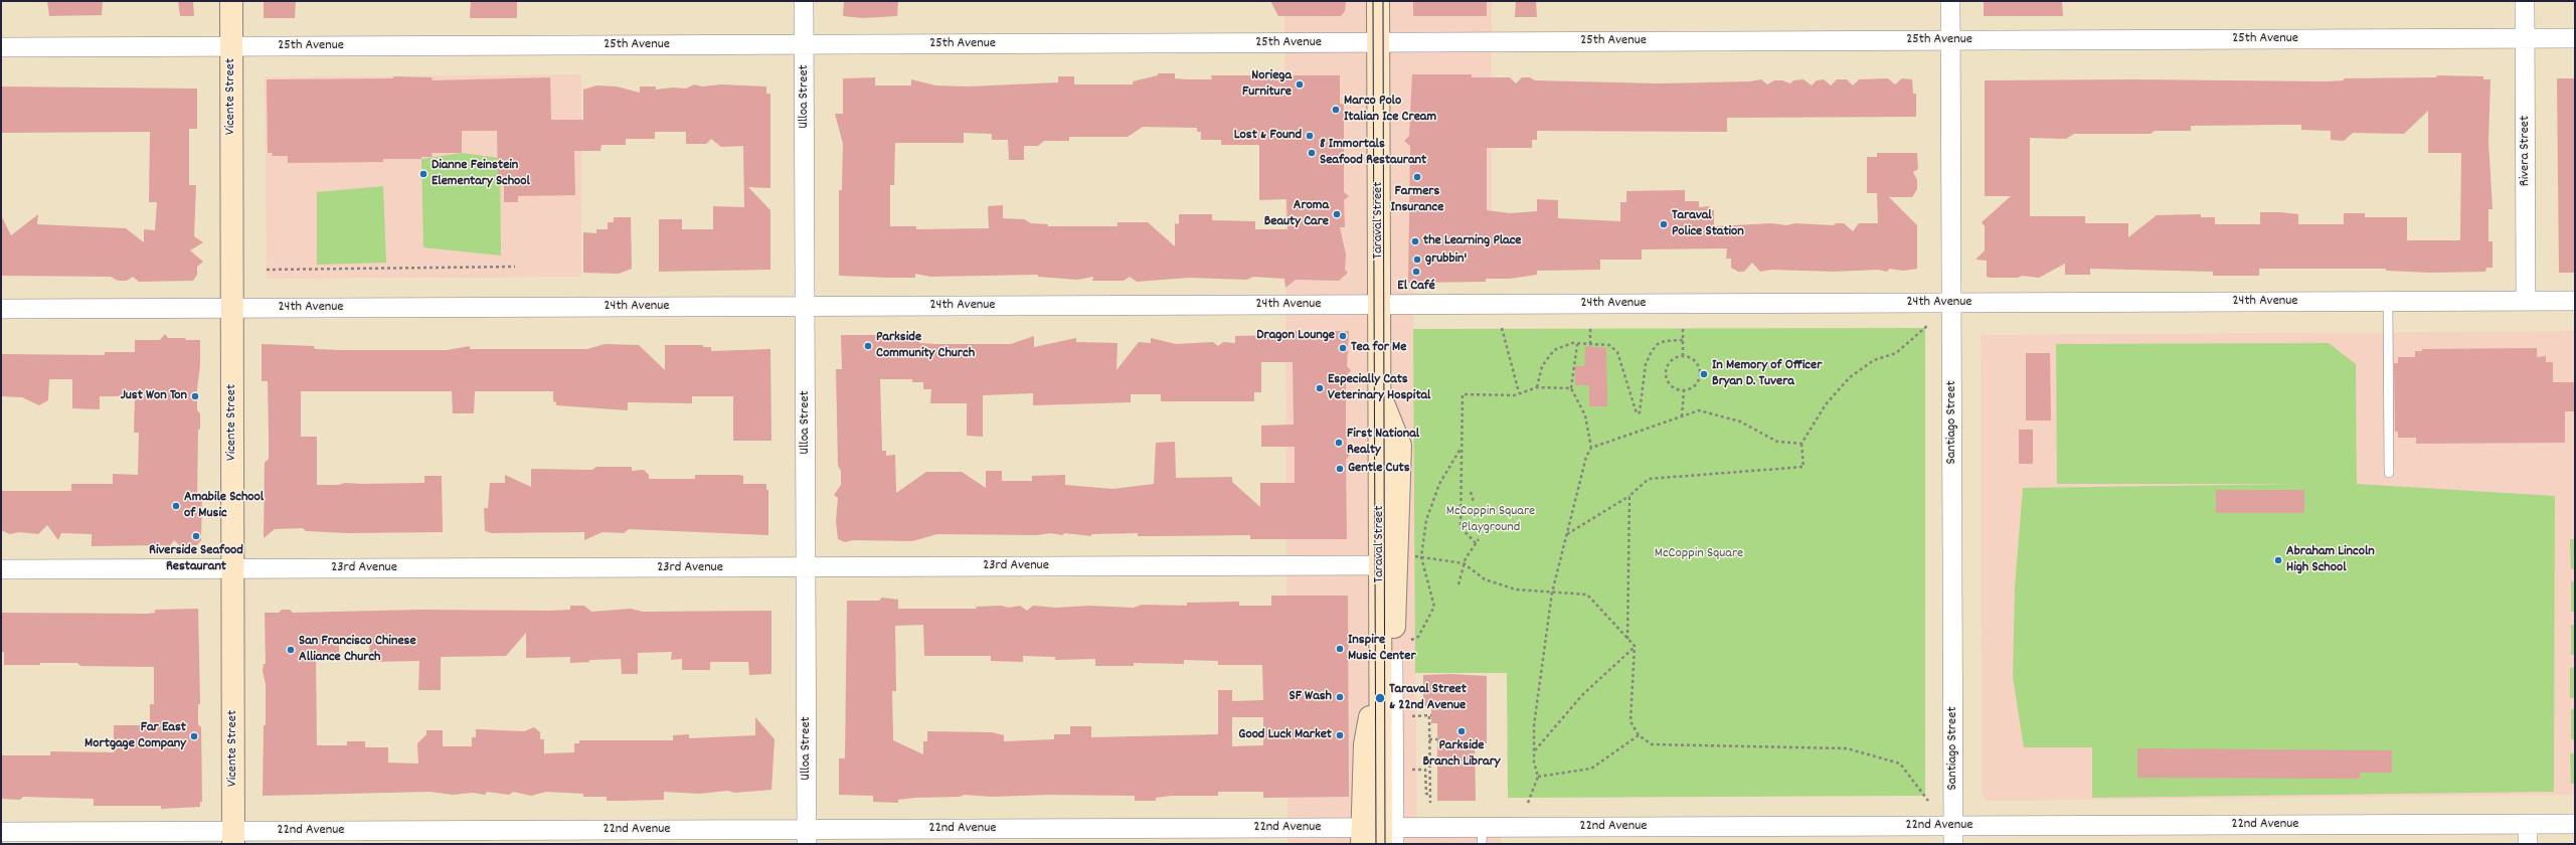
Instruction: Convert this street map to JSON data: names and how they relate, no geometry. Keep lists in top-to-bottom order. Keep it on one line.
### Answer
{"streets":{"street":["25th Avenue","Vicente Street","Ulloa Street","Rivera Street","Taraval Street","24th Avenue","Santiago Street","23rd Avenue","22nd Avenue"]},"crossings":[["25th Avenue","Vicente Street"],["25th Avenue","Ulloa Street"],["25th Avenue","Rivera Street"],["25th Avenue","Taraval Street"],["25th Avenue","Santiago Street"],["Vicente Street","24th Avenue"],["Vicente Street","23rd Avenue"],["Vicente Street","22nd Avenue"],["Ulloa Street","24th Avenue"],["Ulloa Street","23rd Avenue"],["Ulloa Street","22nd Avenue"],["Rivera Street","24th Avenue"],["Taraval Street","24th Avenue"],["Taraval Street","23rd Avenue"],["Taraval Street","22nd Avenue"],["24th Avenue","Santiago Street"],["Santiago Street","22nd Avenue"]],"parks":["McCoppin Square Playground","McCoppin Square"],"places":["Noriega Furniture","Marco Polo Italian Ice Cream","Lost & Found","8 Immortals Seafood Restaurant","Dianne Feinstein Elementary School","Farmers Insurance","Aroma Beauty Care","Taraval Police Station","the Learning Place","grubbin'","El Café","Dragon Lounge","Parkside Community Church","Tea for Me","In Memory of Officer Bryan D. Tuvera","Especially Cats Veterinary Hospital","Just Won Ton","First National Realty","Gentle Cuts","Amabile School of Music","Riverside Seafood Restaurant","Abraham Lincoln High School","Inspire Music Center","San Francisco Chinese Alliance Church","SF Wash","Taraval Street & 22nd Avenue","Parkside Branch Library","Good Luck Market","Far East Mortgage Company"]}
